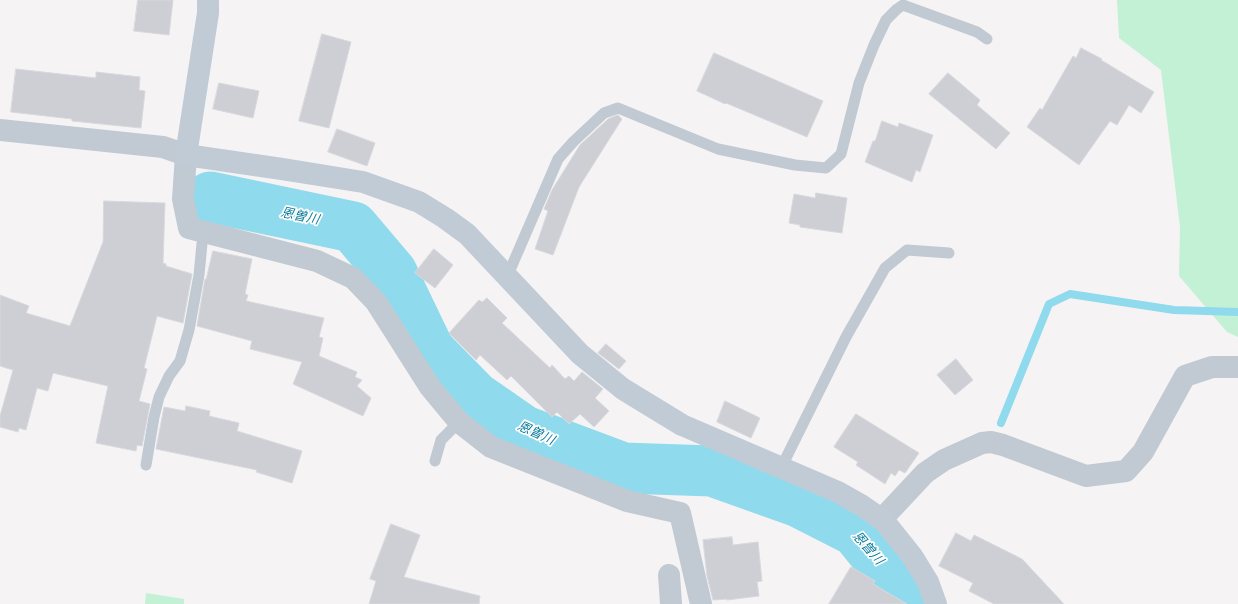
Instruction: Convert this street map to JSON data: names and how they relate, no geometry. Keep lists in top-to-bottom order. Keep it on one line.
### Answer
{"water":["恩曽川"]}
